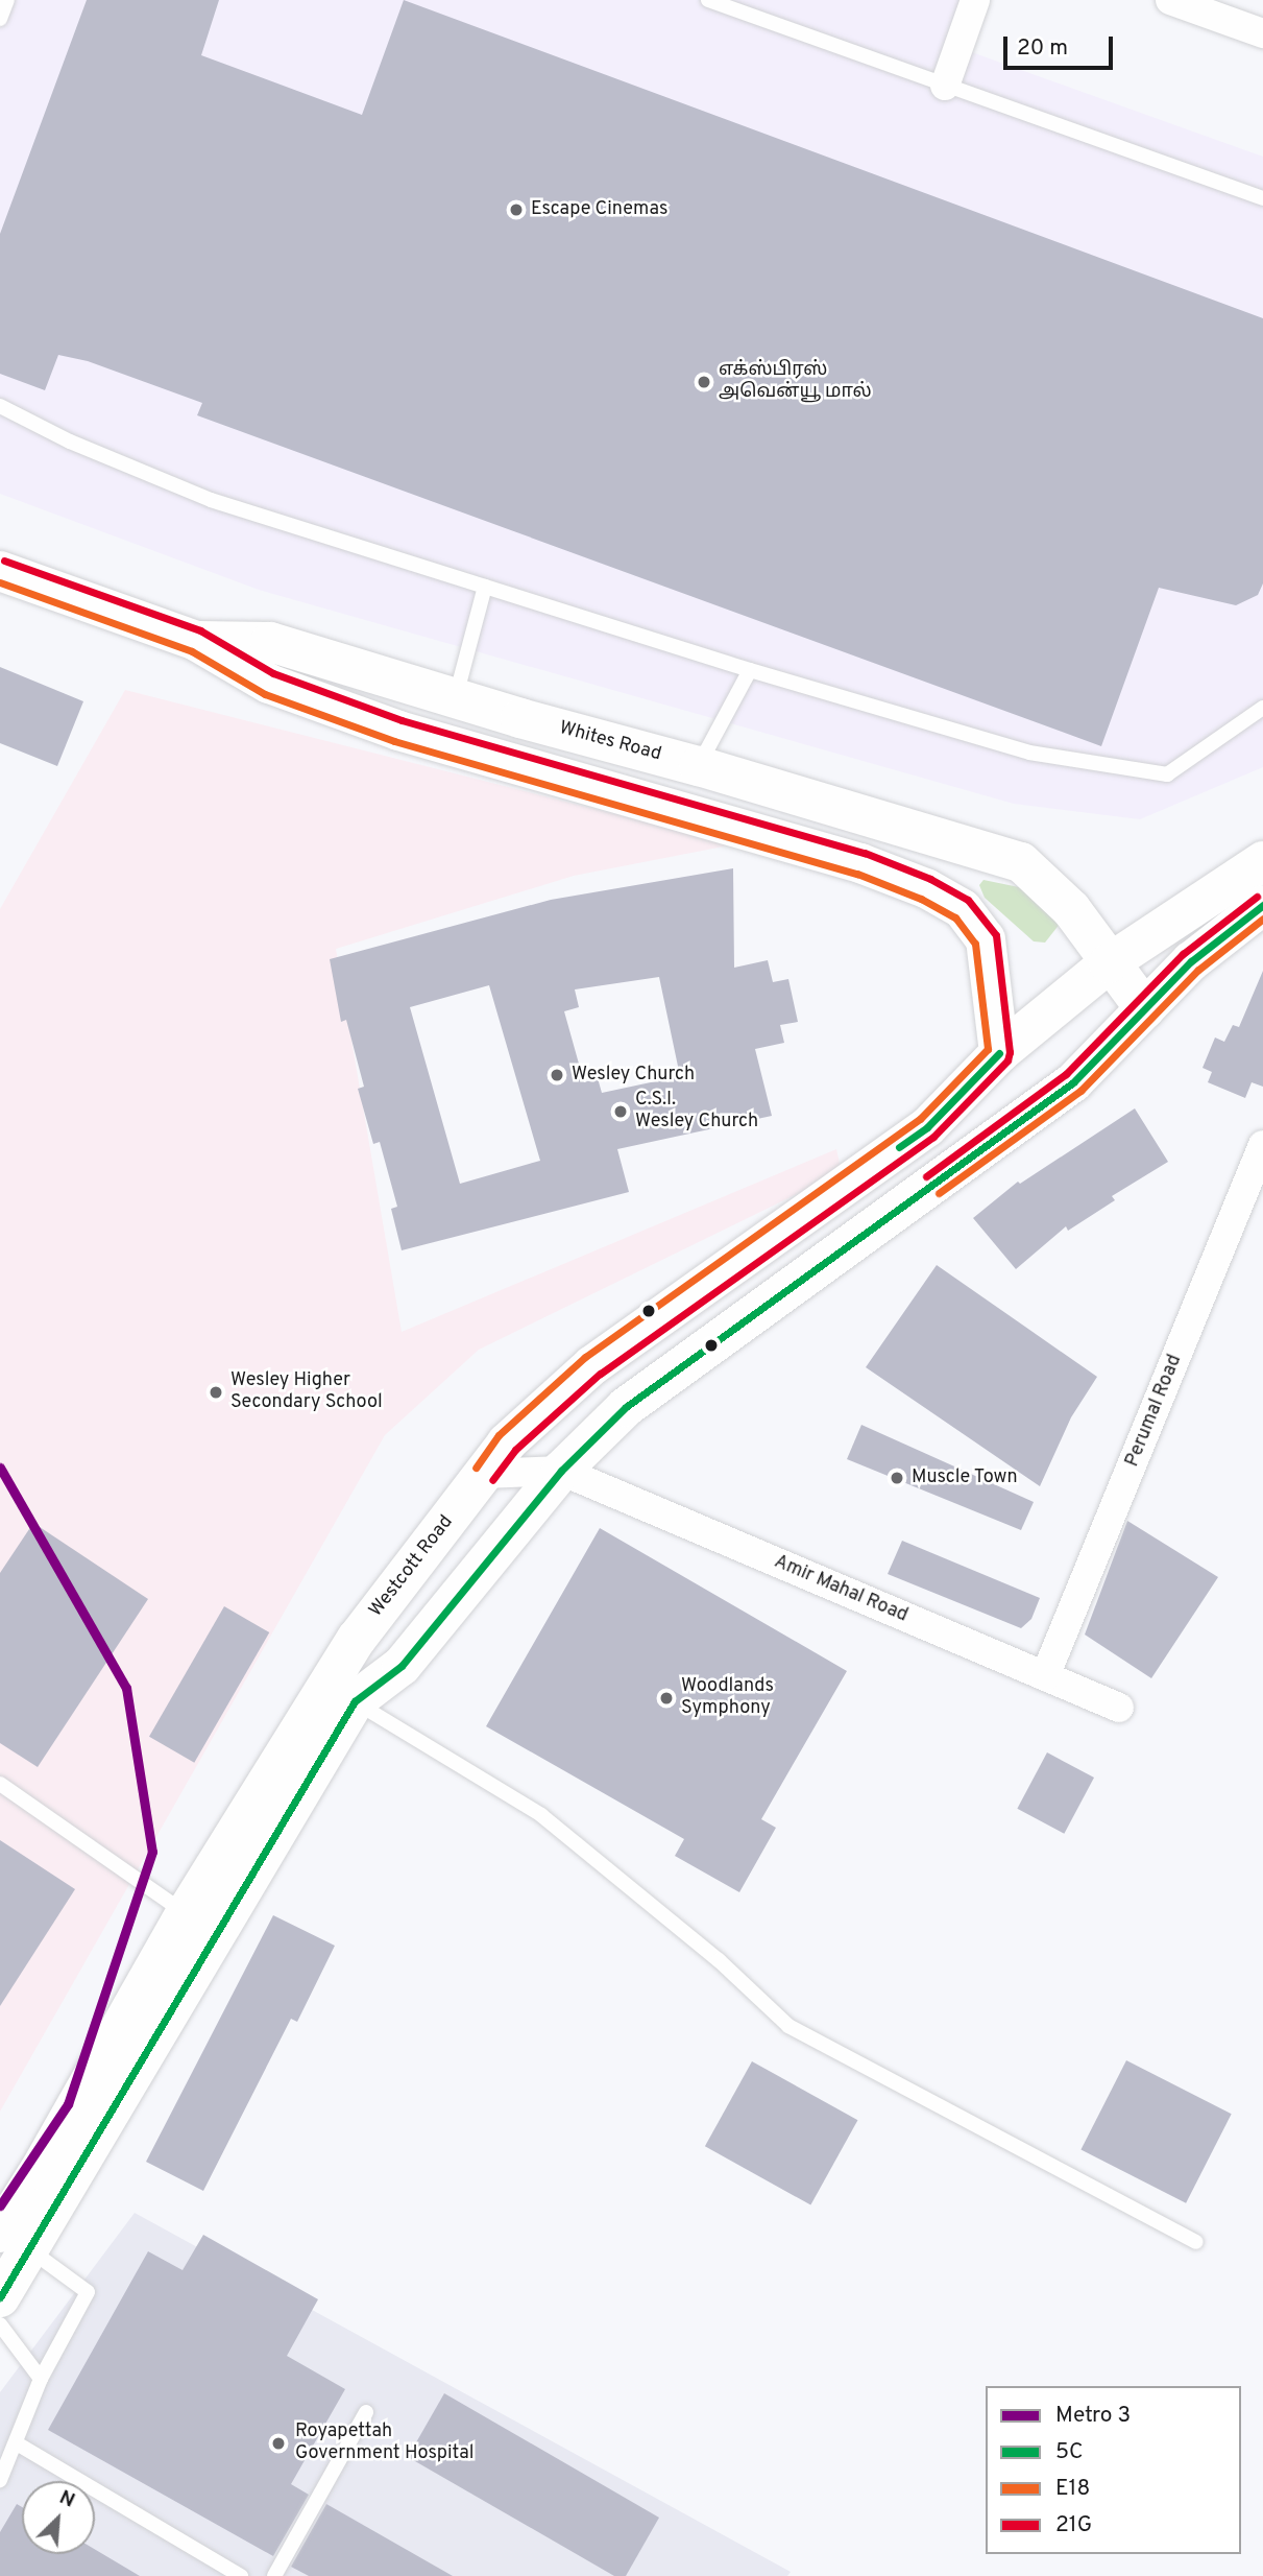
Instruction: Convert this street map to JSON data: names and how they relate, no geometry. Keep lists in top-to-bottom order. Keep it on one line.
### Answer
{"streets":{"main road":["Whites Road","Westcott Road"],"street":["Perumal Road","Amir Mahal Road"]},"crossings":[["Whites Road","Westcott Road"],["Perumal Road","Amir Mahal Road"],["Westcott Road","Amir Mahal Road"]],"places":["Escape Cinemas","எக்ஸ்பிரஸ் அவென்யூ மால்","Wesley Church","C.S.I. Wesley Church","Wesley Higher Secondary School","Muscle Town","Woodlands Symphony","Royapettah Government Hospital"],"lines":["transit line 21G","transit line E18","transit line 5C","metro line 3"],"legend":["Metro 3","5C","E18","21G"],"scale_bar":"20 m","north":"top right"}
